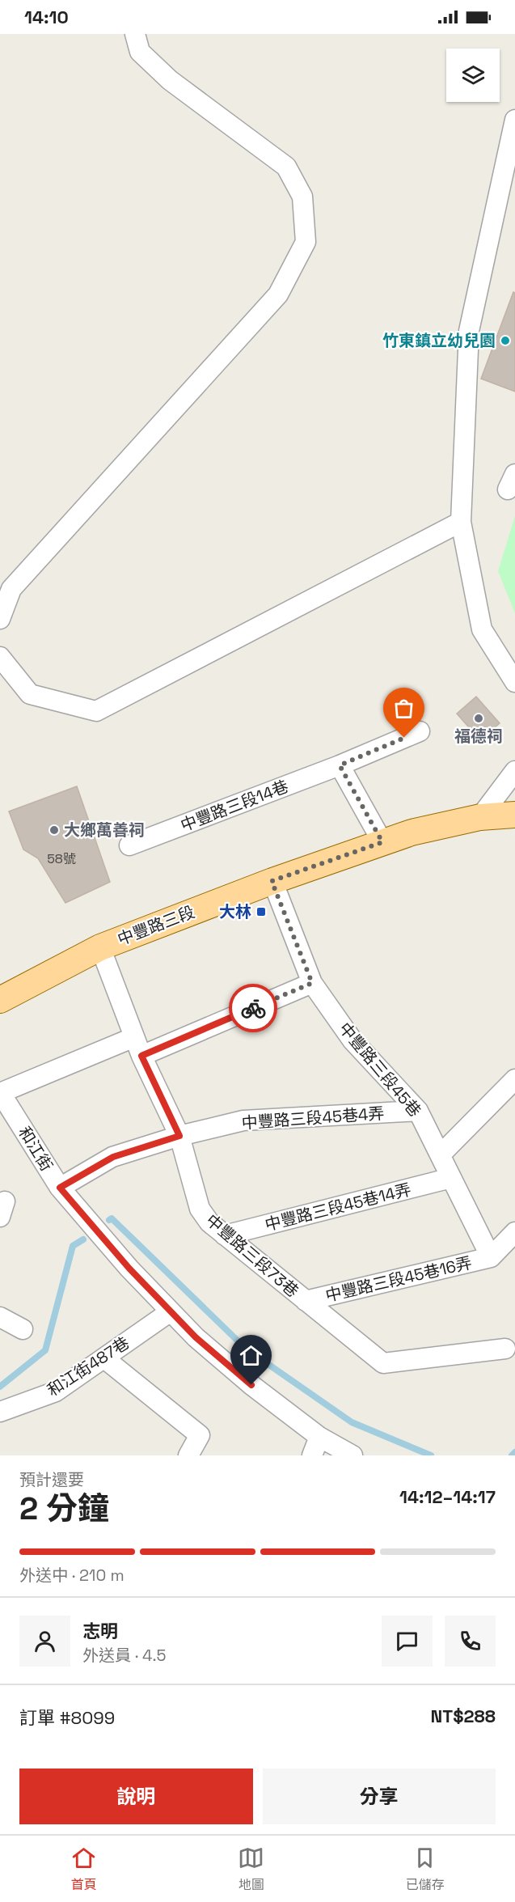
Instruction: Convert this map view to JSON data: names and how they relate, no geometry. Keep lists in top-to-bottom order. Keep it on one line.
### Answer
{"streets":{"main road":["中豐路三段"],"street":["中豐路三段14巷","中豐路三段45巷","中豐路三段45巷4弄","和江街","中豐路三段45巷14弄","中豐路三段73巷","中豐路三段45巷16弄","和江街487巷"]},"crossings":[["中豐路三段","中豐路三段45巷"],["中豐路三段","中豐路三段73巷"],["中豐路三段45巷","中豐路三段45巷4弄"],["中豐路三段45巷","中豐路三段45巷14弄"],["中豐路三段45巷","中豐路三段45巷16弄"],["中豐路三段45巷4弄","和江街"],["中豐路三段45巷4弄","中豐路三段73巷"],["和江街","和江街487巷"],["中豐路三段45巷14弄","中豐路三段73巷"],["中豐路三段73巷","中豐路三段45巷16弄"]],"places":{"other":["竹東鎮立幼兒園","福德祠","大鄉萬善祠"],"transit":["大林"]},"house_numbers":["58號"],"page":{"status":"14:10","heading":["2 分鐘","預計還要","14:12–14:17"],"panel":["志明","外送員 · 4.5","訂單 #8099","NT$288"],"bar":"外送中 · 210 m","buttons":["說明","分享"],"tabs":["首頁","地圖","已儲存"]}}
